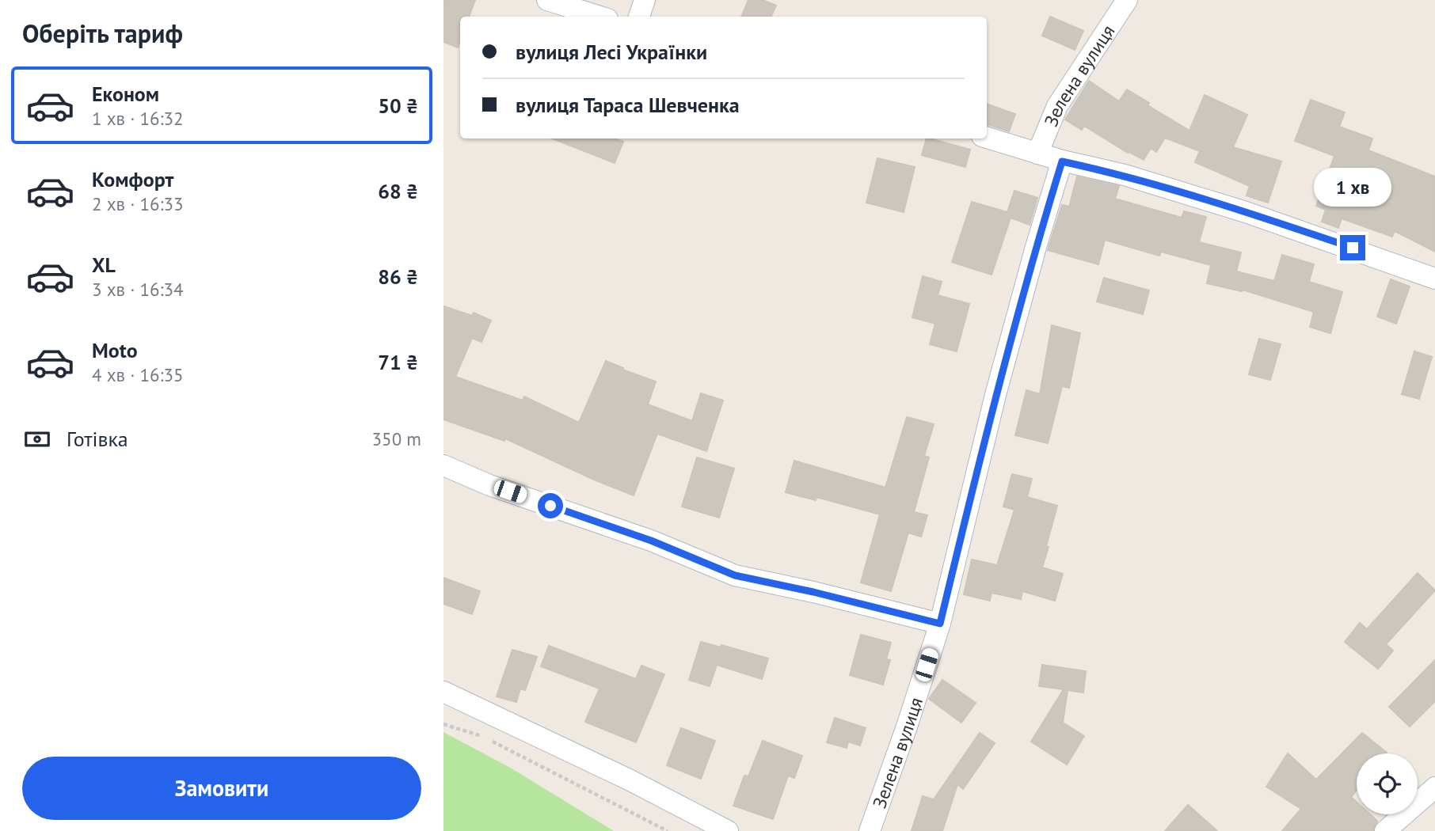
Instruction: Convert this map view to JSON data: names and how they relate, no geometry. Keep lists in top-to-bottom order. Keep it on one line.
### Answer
{"streets":{"street":["Зелена вулиця"]},"page":{"heading":"Оберіть тариф","banner":["вулиця Лесі Українки","вулиця Тараса Шевченка"],"list":[{"name":"Економ","note":"1 хв · 16:32","value":"50 ₴"},{"name":"Комфорт","note":"2 хв · 16:33","value":"68 ₴"},{"name":"XL","note":"3 хв · 16:34","value":"86 ₴"},{"name":"Moto","note":"4 хв · 16:35","value":"71 ₴"}],"bubble":"1 хв","pay":["Готівка","350 m"],"buttons":"Замовити"}}
